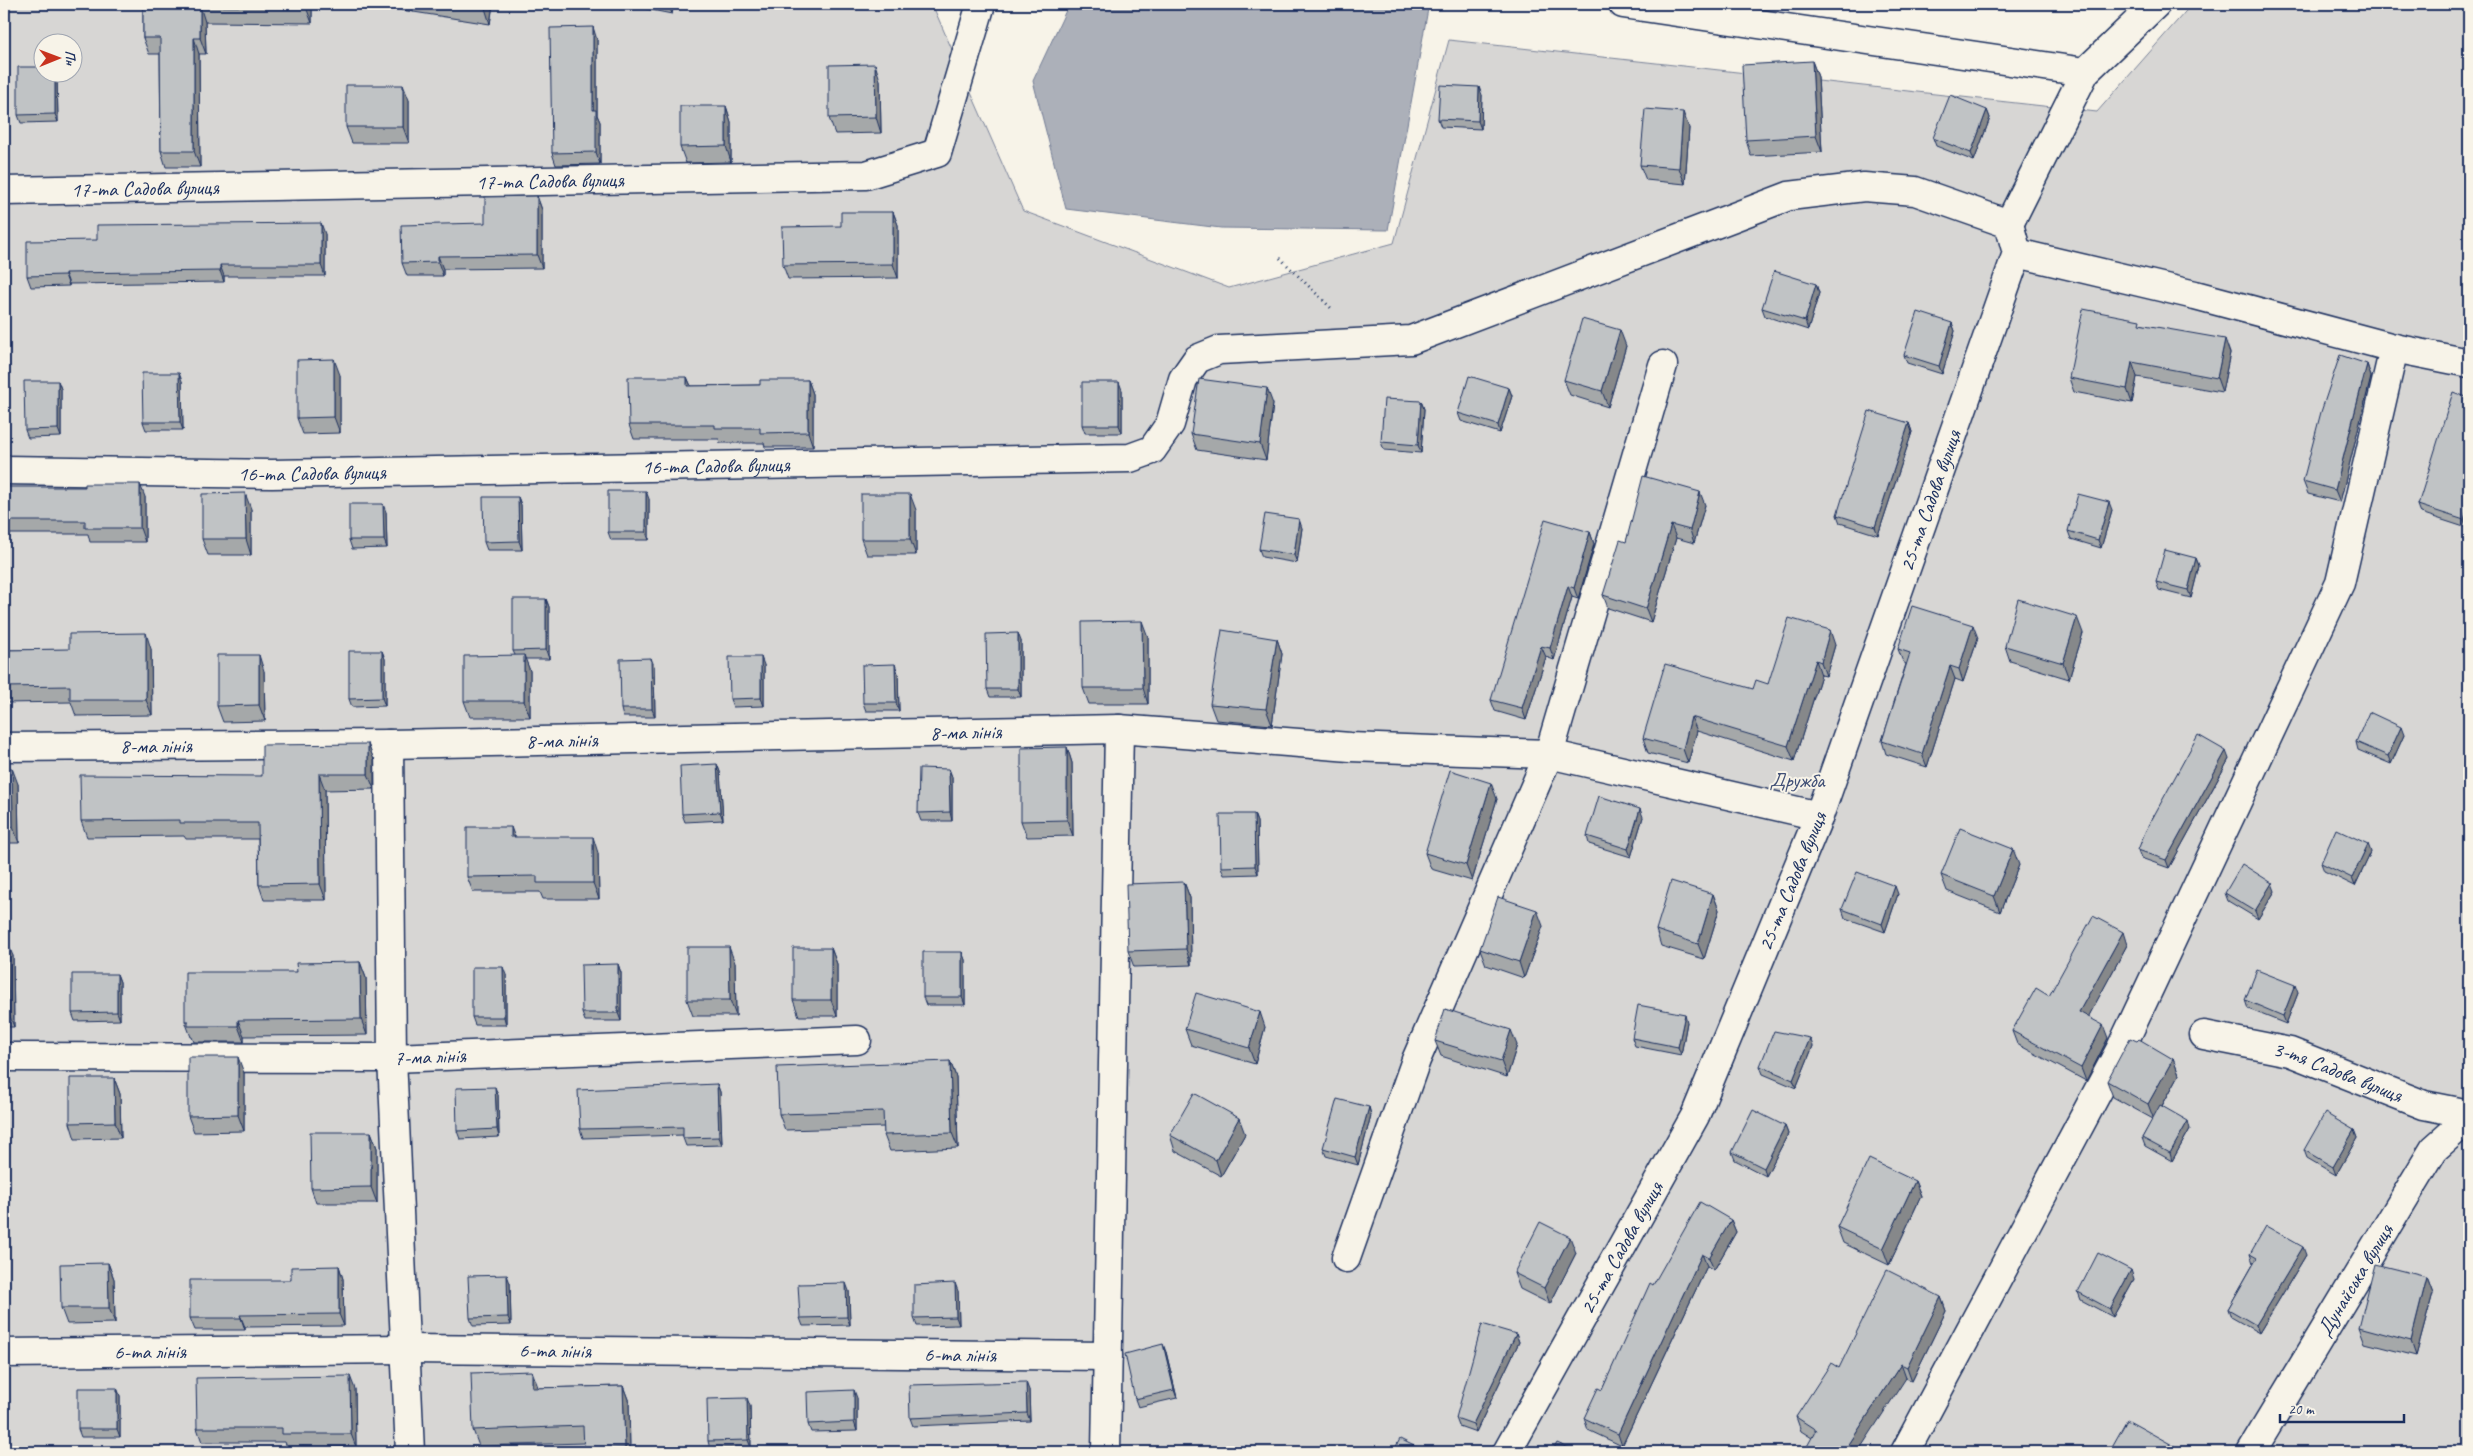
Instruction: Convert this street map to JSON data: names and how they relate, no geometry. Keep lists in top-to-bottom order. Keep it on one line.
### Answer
{"streets":{"street":["17-та Садова вулиця","16-та Садова вулиця","25-та Садова вулиця","8-ма лінія","7-ма лінія","3-тя Садова вулиця","Дунайська вулиця","6-та лінія"]},"crossings":[["25-та Садова вулиця","8-ма лінія"],["3-тя Садова вулиця","Дунайська вулиця"]],"parks":["Дружба"],"scale_bar":"20 m","north":"right"}
